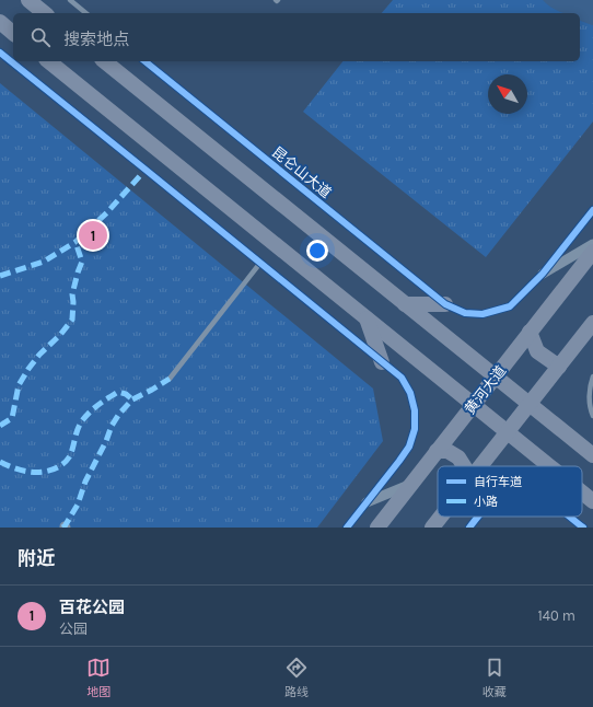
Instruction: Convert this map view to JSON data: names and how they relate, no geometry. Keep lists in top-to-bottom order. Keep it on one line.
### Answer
{"streets":{"main road":["黄河大道"],"lane":["昆仑山大道"]},"legend":["自行车道","小路"],"north":"top left","page":{"search":"搜索地点","pins":"1","heading":"附近","list":[{"mark":"1","name":"百花公园","note":"公园","value":"140 m"}],"nav":["地图","路线","收藏"]}}
